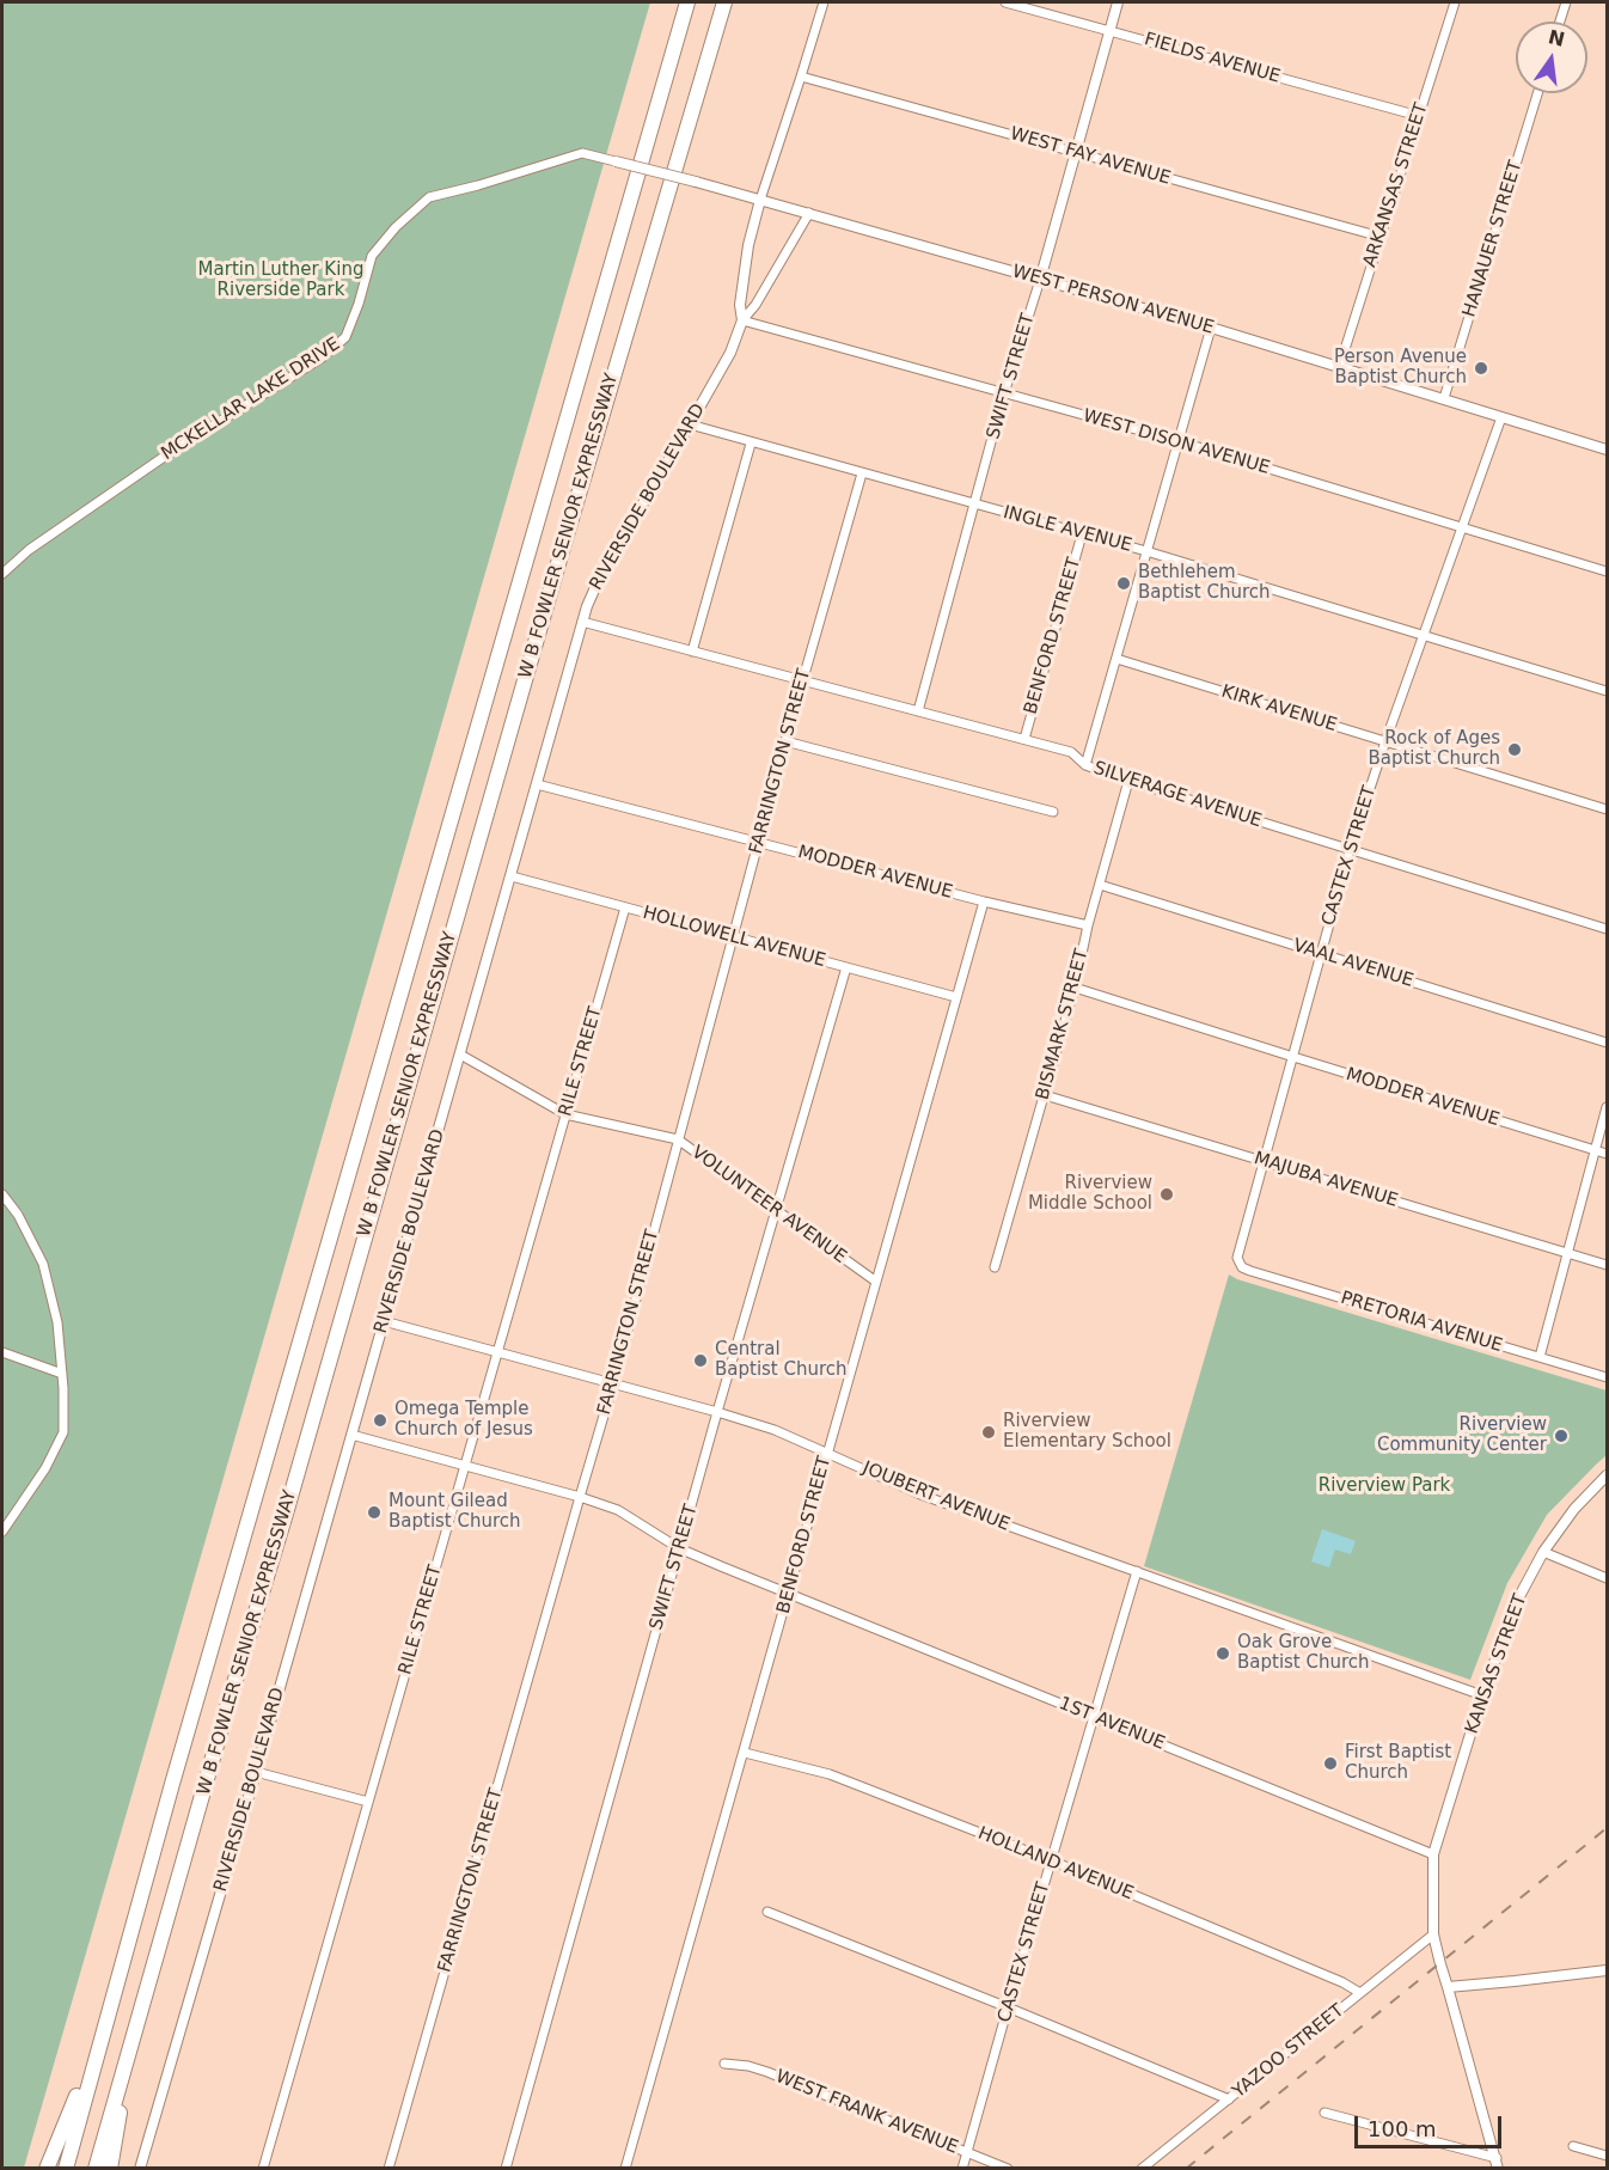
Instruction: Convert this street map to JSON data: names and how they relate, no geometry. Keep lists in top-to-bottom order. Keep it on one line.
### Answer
{"streets":{"highway":["W B FOWLER SENIOR EXPRESSWAY"],"street":["FIELDS AVENUE","WEST FAY AVENUE","ARKANSAS STREET","HANAUER STREET","WEST PERSON AVENUE","SWIFT STREET","MCKELLAR LAKE DRIVE","WEST DISON AVENUE","RIVERSIDE BOULEVARD","INGLE AVENUE","BENFORD STREET","KIRK AVENUE","FARRINGTON STREET","SILVERAGE AVENUE","CASTEX STREET","MODDER AVENUE","HOLLOWELL AVENUE","VAAL AVENUE","BISMARK STREET","RILE STREET","MAJUBA AVENUE","VOLUNTEER AVENUE","PRETORIA AVENUE","JOUBERT AVENUE","KANSAS STREET","1ST AVENUE","HOLLAND AVENUE","YAZOO STREET","WEST FRANK AVENUE"]},"crossings":[["FIELDS AVENUE","ARKANSAS STREET"],["FIELDS AVENUE","SWIFT STREET"],["WEST FAY AVENUE","ARKANSAS STREET"],["WEST FAY AVENUE","SWIFT STREET"],["WEST FAY AVENUE","RIVERSIDE BOULEVARD"],["ARKANSAS STREET","WEST PERSON AVENUE"],["HANAUER STREET","WEST PERSON AVENUE"],["WEST PERSON AVENUE","SWIFT STREET"],["WEST PERSON AVENUE","MCKELLAR LAKE DRIVE"],["WEST PERSON AVENUE","RIVERSIDE BOULEVARD"],["WEST PERSON AVENUE","CASTEX STREET"],["SWIFT STREET","WEST DISON AVENUE"],["SWIFT STREET","INGLE AVENUE"],["SWIFT STREET","SILVERAGE AVENUE"],["SWIFT STREET","HOLLOWELL AVENUE"],["SWIFT STREET","VOLUNTEER AVENUE"],["SWIFT STREET","JOUBERT AVENUE"],["SWIFT STREET","1ST AVENUE"],["WEST DISON AVENUE","RIVERSIDE BOULEVARD"],["WEST DISON AVENUE","CASTEX STREET"],["RIVERSIDE BOULEVARD","INGLE AVENUE"],["RIVERSIDE BOULEVARD","SILVERAGE AVENUE"],["RIVERSIDE BOULEVARD","MODDER AVENUE"],["RIVERSIDE BOULEVARD","HOLLOWELL AVENUE"],["RIVERSIDE BOULEVARD","VOLUNTEER AVENUE"],["RIVERSIDE BOULEVARD","JOUBERT AVENUE"],["RIVERSIDE BOULEVARD","1ST AVENUE"],["INGLE AVENUE","BENFORD STREET"],["INGLE AVENUE","FARRINGTON STREET"],["INGLE AVENUE","CASTEX STREET"],["BENFORD STREET","SILVERAGE AVENUE"],["BENFORD STREET","MODDER AVENUE"],["BENFORD STREET","HOLLOWELL AVENUE"],["BENFORD STREET","VOLUNTEER AVENUE"],["BENFORD STREET","JOUBERT AVENUE"],["BENFORD STREET","1ST AVENUE"],["BENFORD STREET","HOLLAND AVENUE"],["KIRK AVENUE","CASTEX STREET"],["FARRINGTON STREET","SILVERAGE AVENUE"],["FARRINGTON STREET","MODDER AVENUE"],["FARRINGTON STREET","HOLLOWELL AVENUE"],["FARRINGTON STREET","VOLUNTEER AVENUE"],["FARRINGTON STREET","JOUBERT AVENUE"],["FARRINGTON STREET","1ST AVENUE"],["SILVERAGE AVENUE","CASTEX STREET"],["SILVERAGE AVENUE","BISMARK STREET"],["CASTEX STREET","MODDER AVENUE"],["CASTEX STREET","VAAL AVENUE"],["CASTEX STREET","MAJUBA AVENUE"],["CASTEX STREET","PRETORIA AVENUE"],["CASTEX STREET","JOUBERT AVENUE"],["CASTEX STREET","1ST AVENUE"],["CASTEX STREET","HOLLAND AVENUE"],["CASTEX STREET","WEST FRANK AVENUE"],["MODDER AVENUE","BISMARK STREET"],["HOLLOWELL AVENUE","RILE STREET"],["VAAL AVENUE","BISMARK STREET"],["BISMARK STREET","MAJUBA AVENUE"],["RILE STREET","VOLUNTEER AVENUE"],["RILE STREET","JOUBERT AVENUE"],["RILE STREET","1ST AVENUE"],["JOUBERT AVENUE","KANSAS STREET"],["KANSAS STREET","1ST AVENUE"],["KANSAS STREET","YAZOO STREET"],["HOLLAND AVENUE","YAZOO STREET"]],"parks":["Martin Luther King Riverside Park","Riverview Park"],"places":["Person Avenue Baptist Church","Bethlehem Baptist Church","Rock of Ages Baptist Church","Riverview Middle School","Central Baptist Church","Omega Temple Church of Jesus","Riverview Elementary School","Riverview Community Center","Mount Gilead Baptist Church","Oak Grove Baptist Church","First Baptist Church"],"scale_bar":"100 m","north":"top"}
